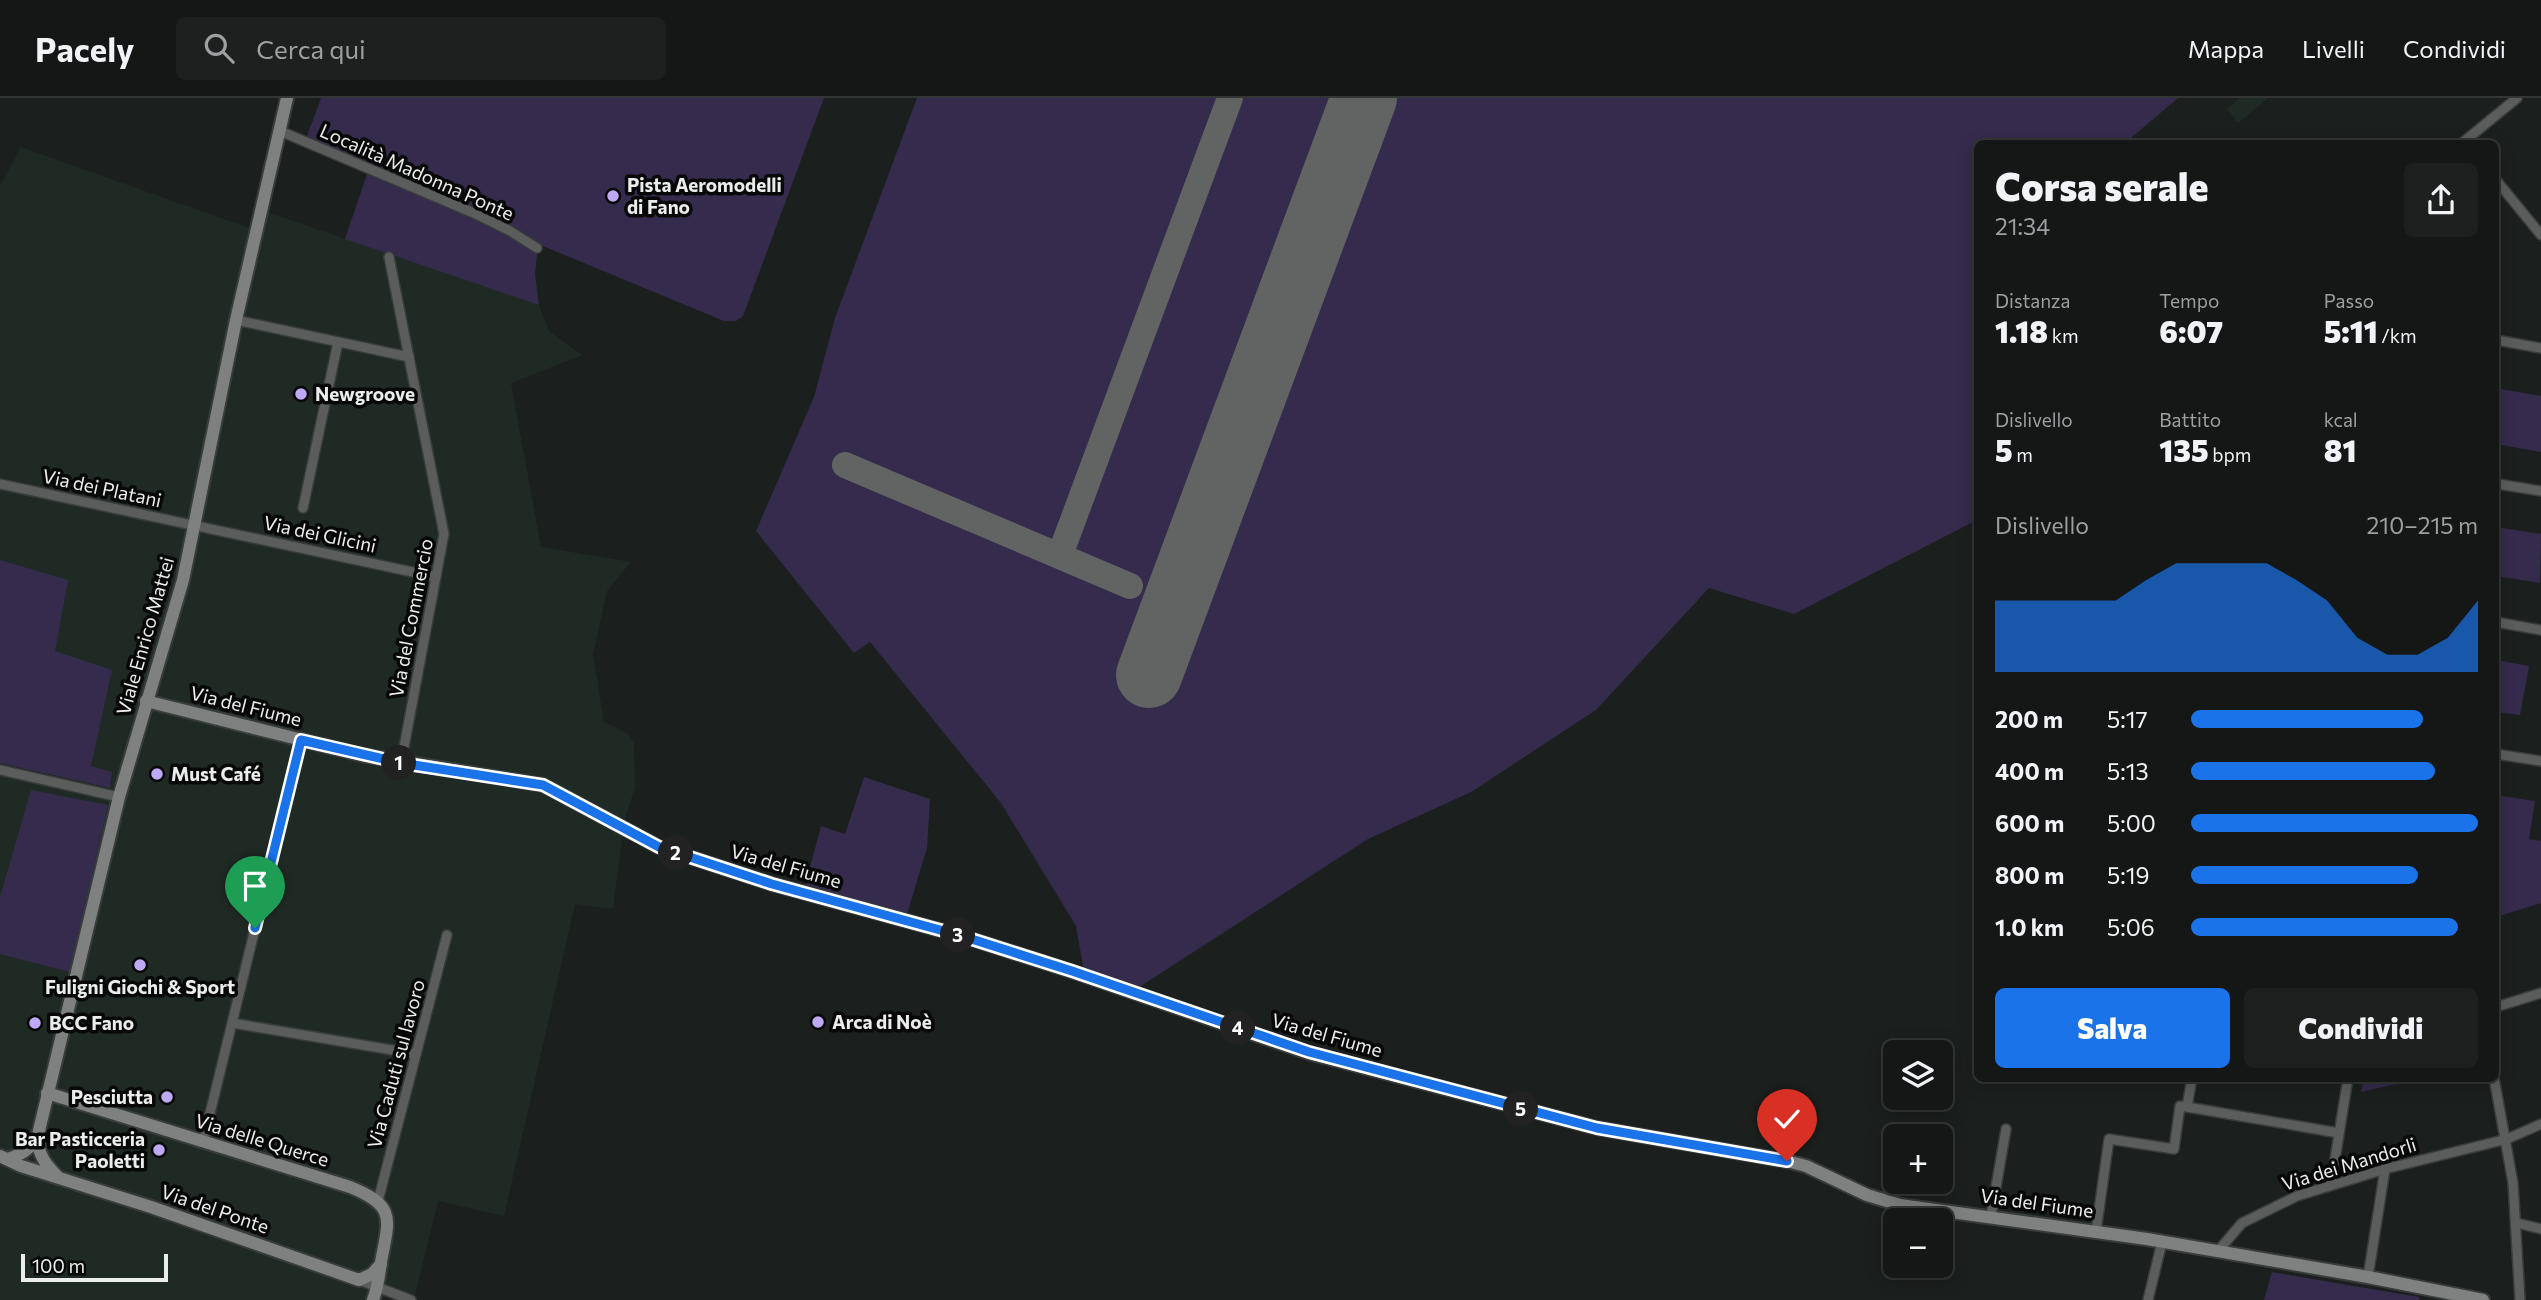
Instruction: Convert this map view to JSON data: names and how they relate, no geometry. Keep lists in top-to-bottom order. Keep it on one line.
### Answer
{"streets":{"street":["Località Madonna Ponte","Via dei Platani","Via dei Glicini","Via del Commercio","Viale Enrico Mattei","Via del Fiume","Via Caduti sul lavoro","Via delle Querce","Via dei Mandorli","Via del Ponte"]},"crossings":[["Località Madonna Ponte","Viale Enrico Mattei"],["Via dei Platani","Via dei Glicini"],["Via dei Platani","Viale Enrico Mattei"],["Via dei Glicini","Via del Commercio"],["Via dei Glicini","Viale Enrico Mattei"],["Via del Commercio","Via del Fiume"],["Viale Enrico Mattei","Via del Fiume"],["Viale Enrico Mattei","Via delle Querce"],["Via del Fiume","Via dei Mandorli"],["Via Caduti sul lavoro","Via delle Querce"]],"places":["Pista Aeromodelli di Fano","Newgroove","Must Café","Fuligni Giochi & Sport","Arca di Noè","BCC Fano","Pesciutta","Bar Pasticceria Paoletti"],"scale_bar":"100 m","page":{"header":"Pacely","search":"Cerca qui","nav":["Mappa","Livelli","Condividi"],"heading":["Corsa serale","21:34"],"stats":[["Distanza","1.18 km"],["Tempo","6:07"],["Passo","5:11 /km"],["Dislivello","5 m"],["Battito","135 bpm"],["kcal","81"]],"chart":["Dislivello","210–215 m"],"list":[{"name":"200 m","note":"5:17"},{"name":"400 m","note":"5:13"},{"name":"600 m","note":"5:00"},{"name":"800 m","note":"5:19"},{"name":"1.0 km","note":"5:06"}],"pins":["1","2","3","4","5"],"buttons":["Salva","Condividi"],"map_buttons":["+","−"],"scale":"100 m"}}
